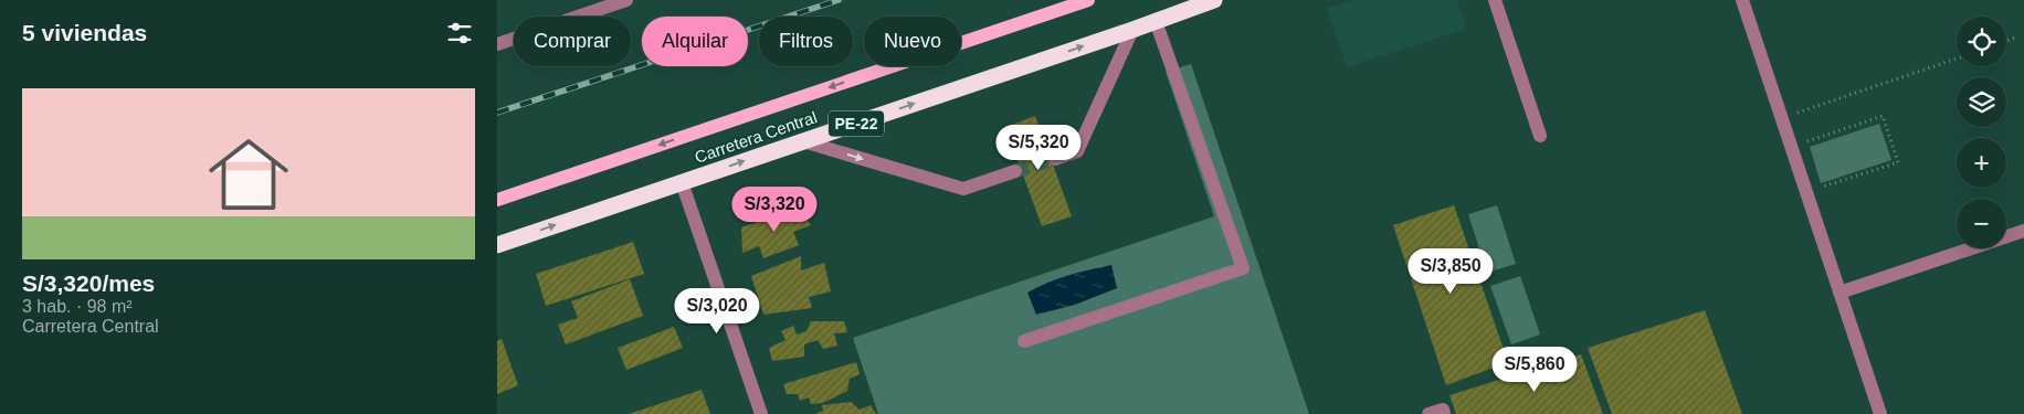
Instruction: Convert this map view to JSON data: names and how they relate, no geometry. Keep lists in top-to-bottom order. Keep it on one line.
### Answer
{"streets":{"highway":["PE-22","Carretera Central"]},"page":{"heading":"5 viviendas","map_buttons":["+","−"],"chip":["Comprar","Alquilar","Filtros","Nuevo"],"list":[{"name":"S/3,320/mes","note":"3 hab. · 98 m² · Carretera Central"}],"price":["S/5,320","S/3,320","S/3,850","S/3,020","S/5,860"]}}
